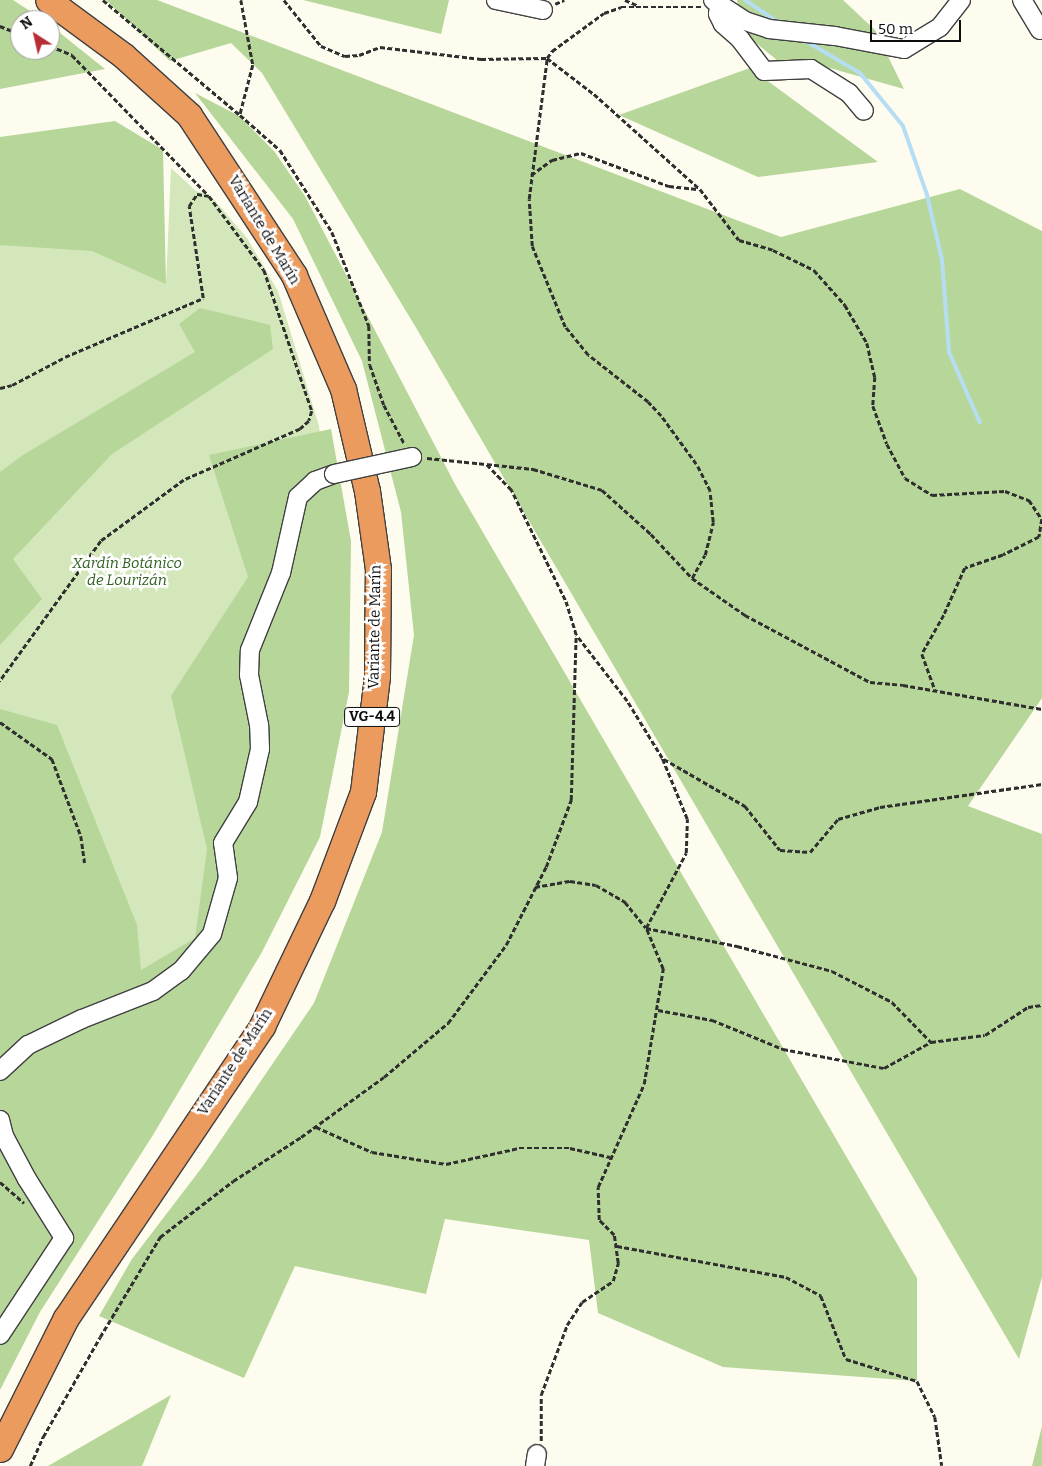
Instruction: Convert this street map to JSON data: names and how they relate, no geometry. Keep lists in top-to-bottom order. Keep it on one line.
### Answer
{"streets":{"highway":["Variante de Marín","VG-4.4"]},"parks":["Xardín Botánico de Lourizán"],"scale_bar":"50 m","north":"top left"}
